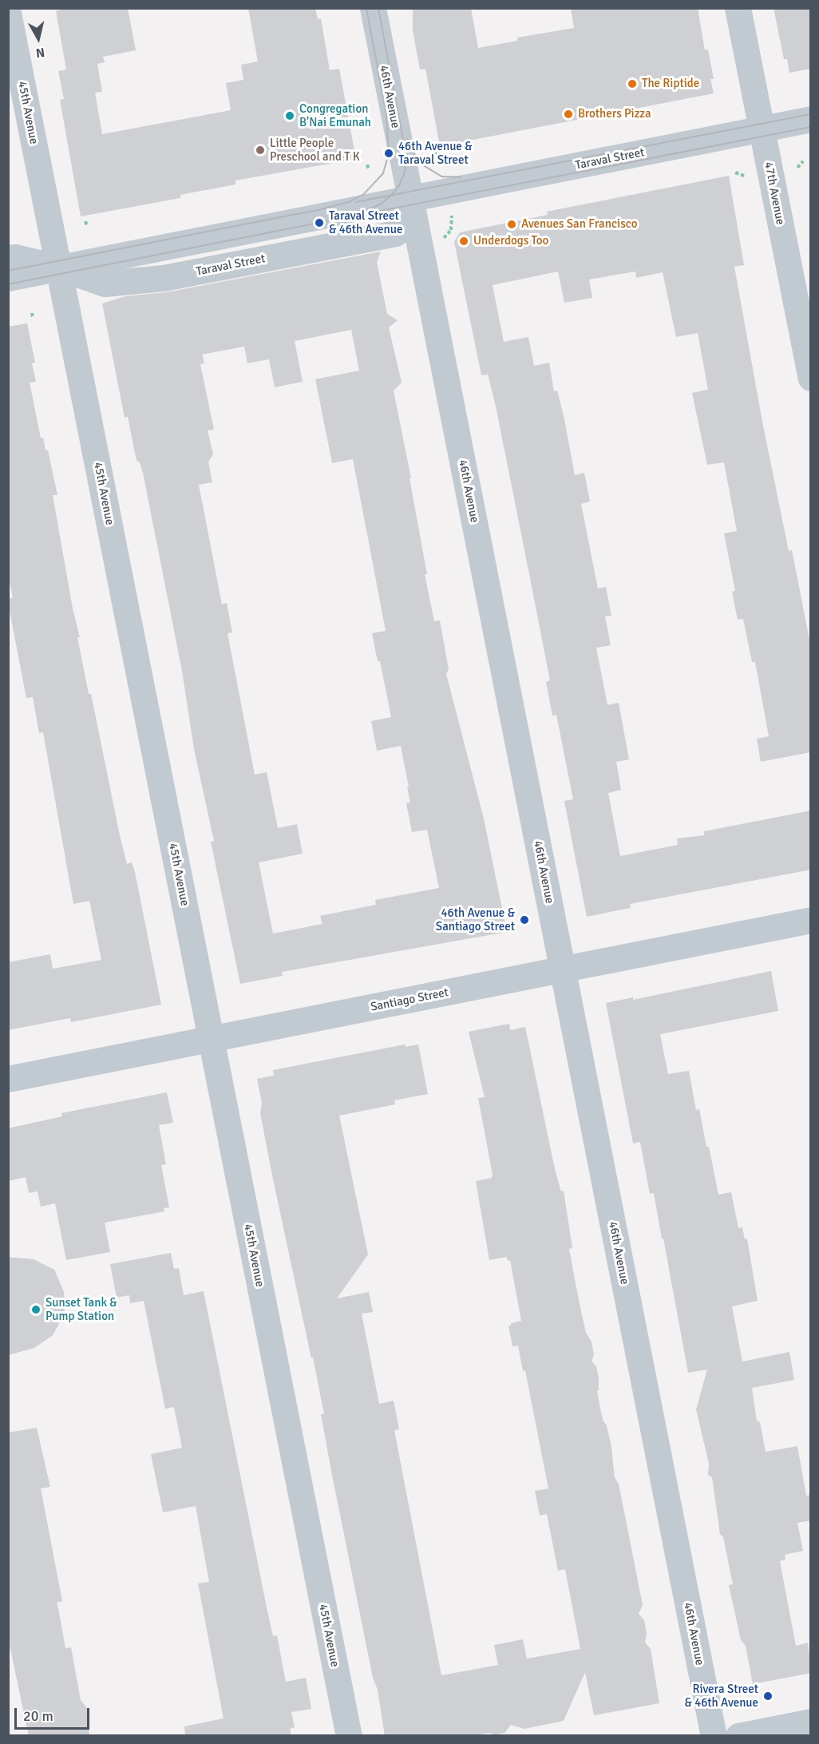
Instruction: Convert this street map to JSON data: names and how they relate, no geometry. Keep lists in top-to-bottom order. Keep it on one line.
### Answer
{"streets":{"street":["46th Avenue","45th Avenue","Taraval Street","47th Avenue","Santiago Street"]},"crossings":[["46th Avenue","Taraval Street"],["46th Avenue","Santiago Street"],["45th Avenue","Taraval Street"],["45th Avenue","Santiago Street"],["Taraval Street","47th Avenue"]],"places":["The Riptide","Brothers Pizza","Congregation B'Nai Emunah","Little People Preschool and T K","46th Avenue & Taraval Street","Taraval Street & 46th Avenue","Avenues San Francisco","Underdogs Too","46th Avenue & Santiago Street","Sunset Tank & Pump Station","Rivera Street & 46th Avenue"],"scale_bar":"20 m","north":"bottom"}
